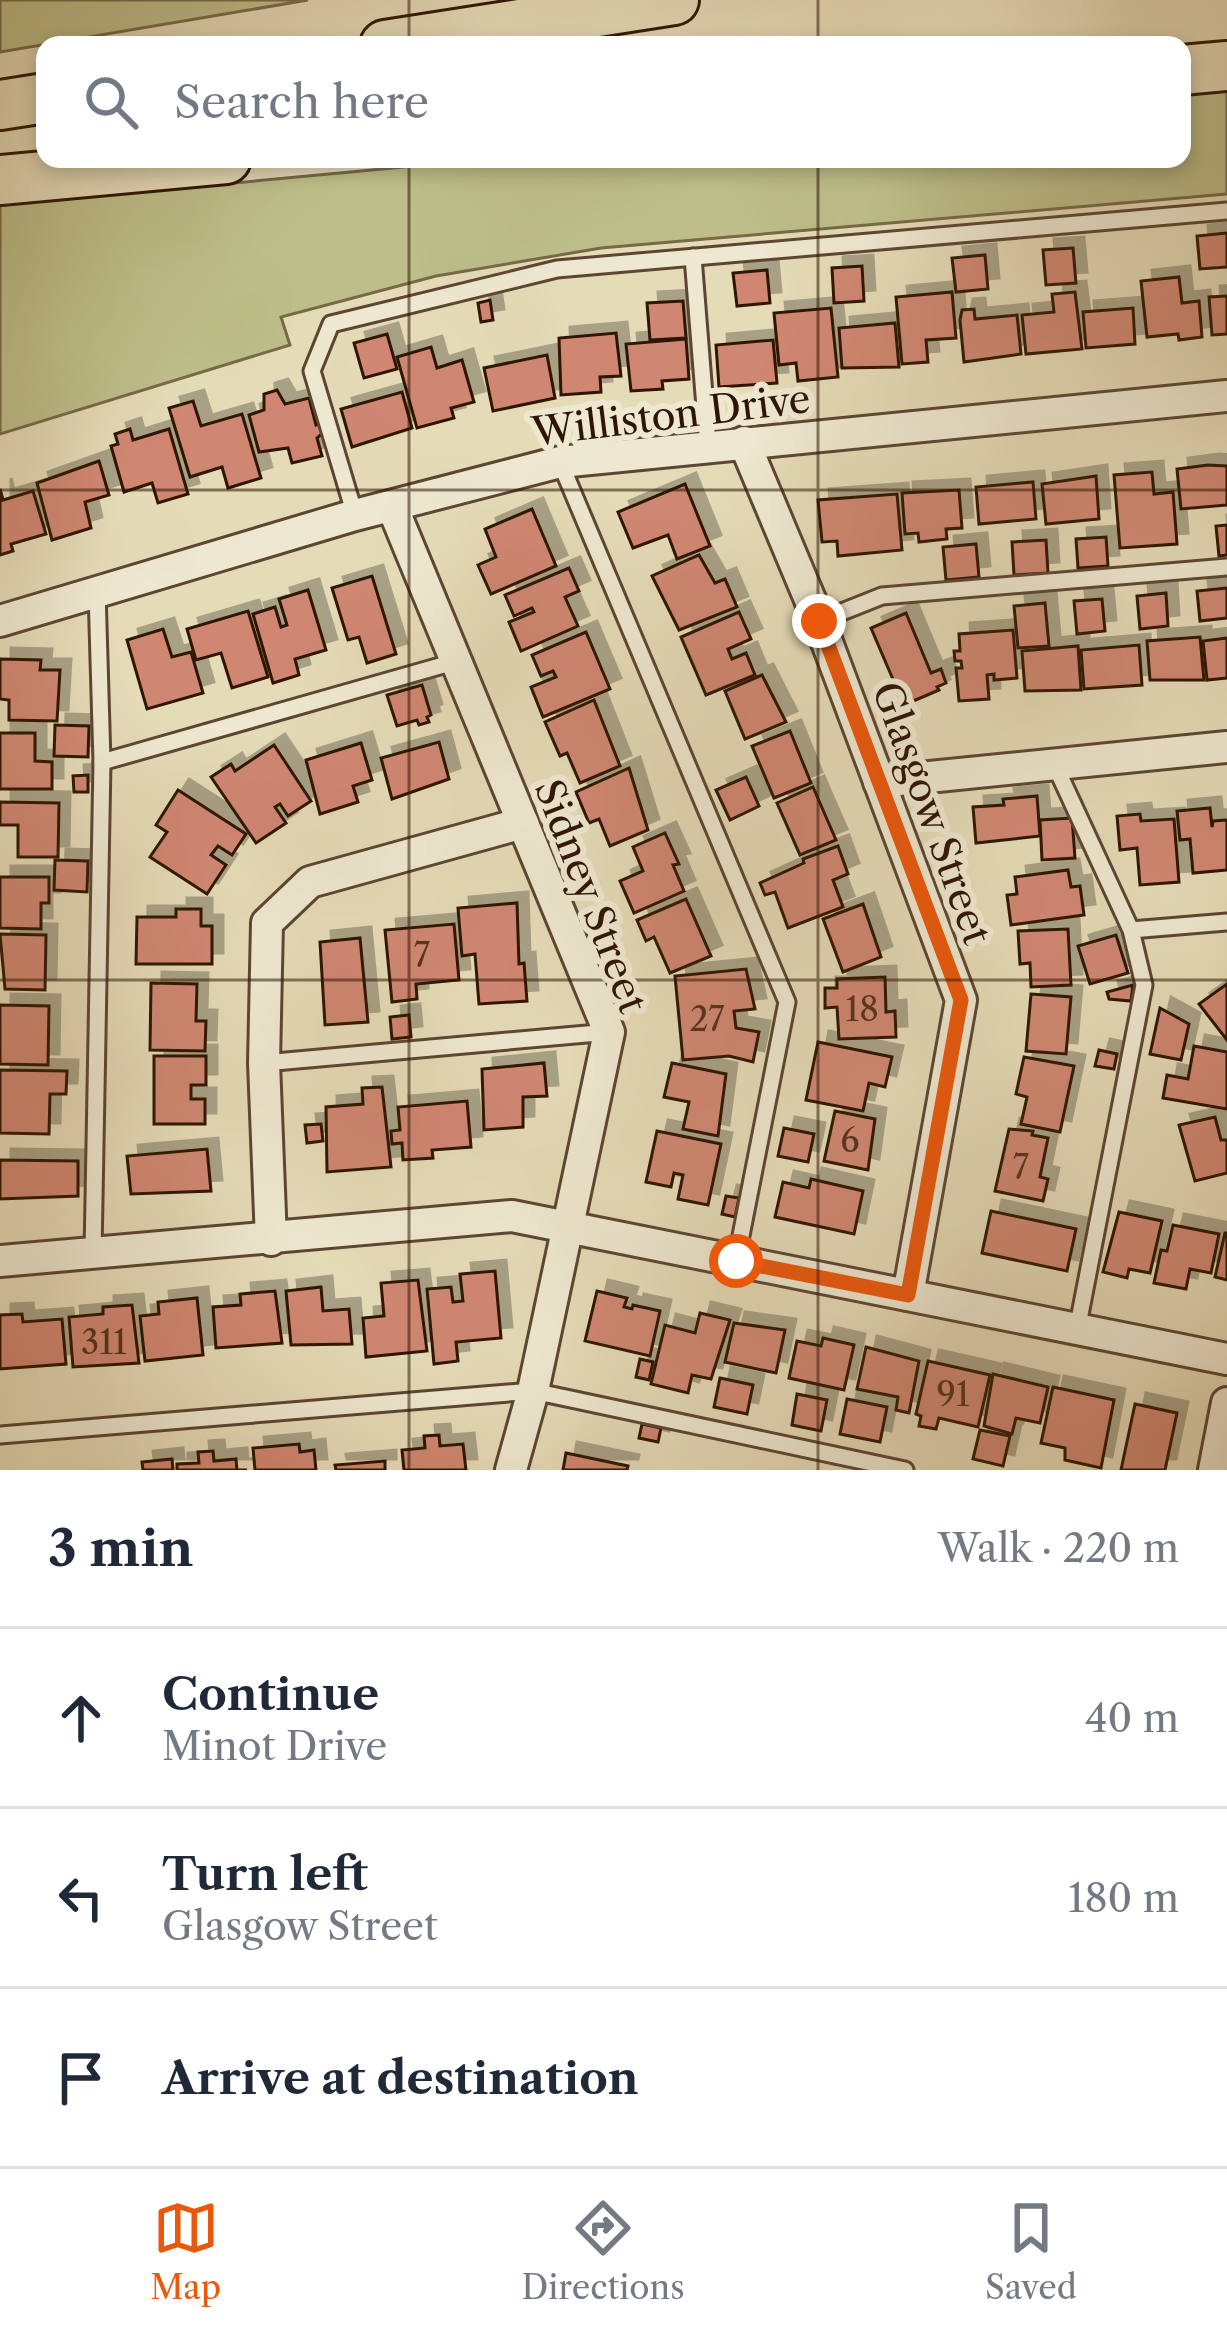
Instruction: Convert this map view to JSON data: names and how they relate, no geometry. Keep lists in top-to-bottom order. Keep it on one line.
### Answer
{"streets":{"street":["Williston Drive","Glasgow Street","Sidney Street"]},"crossings":[["Williston Drive","Glasgow Street"],["Williston Drive","Sidney Street"]],"house_numbers":["7","18","27","6","7","311","91"],"page":{"search":"Search here","heading":["3 min","Walk · 220 m"],"list":[["Continue","Minot Drive","40 m"],["Turn left","Glasgow Street","180 m"],"Arrive at destination"],"nav":["Map","Directions","Saved"]}}
